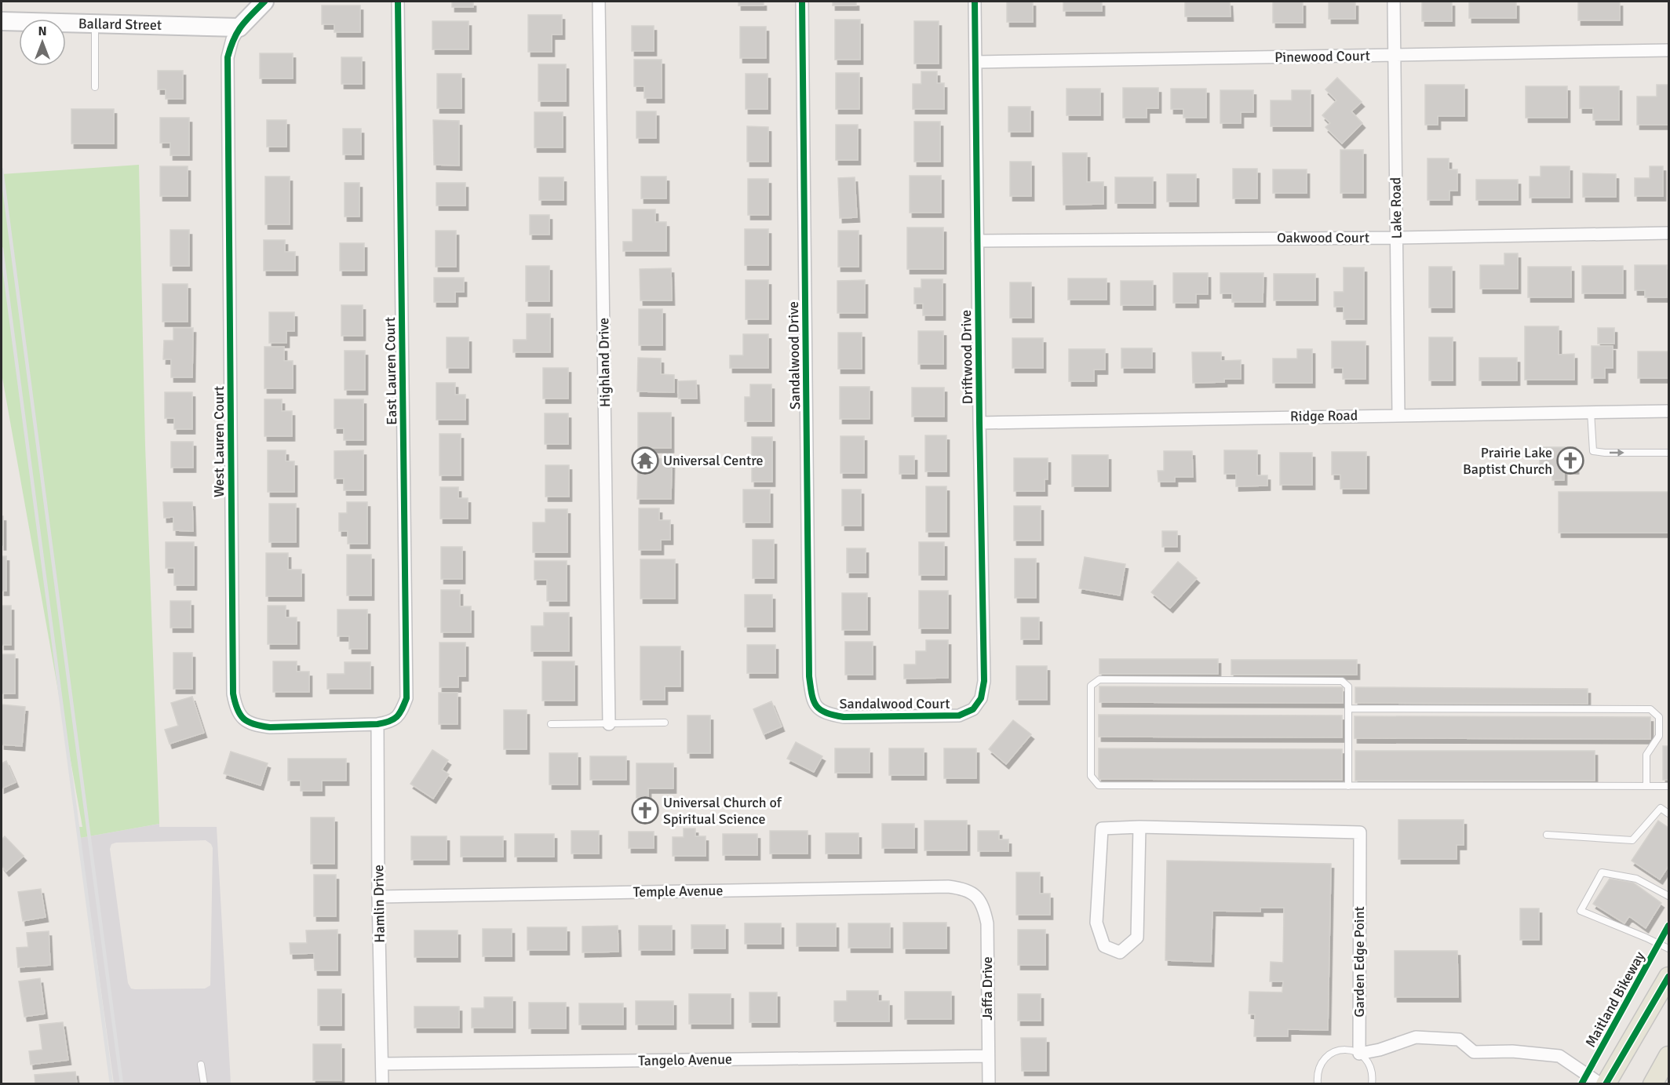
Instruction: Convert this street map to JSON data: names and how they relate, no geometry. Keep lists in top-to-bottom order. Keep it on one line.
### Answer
{"streets":{"street":["Ballard Street","Pinewood Court","Lake Road","Oakwood Court","Sandalwood Drive","Driftwood Drive","Highland Drive","East Lauren Court","Ridge Road","West Lauren Court","Sandalwood Court","Temple Avenue","Hamlin Drive","Garden Edge Point","Jaffa Drive","Tangelo Avenue"],"cycle path":["Maitland Bikeway"]},"crossings":[["Ballard Street","West Lauren Court"],["Pinewood Court","Lake Road"],["Pinewood Court","Driftwood Drive"],["Lake Road","Oakwood Court"],["Lake Road","Ridge Road"],["Oakwood Court","Driftwood Drive"],["Sandalwood Drive","Sandalwood Court"],["Driftwood Drive","Ridge Road"],["Driftwood Drive","Sandalwood Court"],["East Lauren Court","West Lauren Court"],["East Lauren Court","Hamlin Drive"],["West Lauren Court","Hamlin Drive"],["Temple Avenue","Hamlin Drive"],["Temple Avenue","Jaffa Drive"],["Hamlin Drive","Tangelo Avenue"],["Jaffa Drive","Tangelo Avenue"]],"places":{"temple":["Universal Centre"],"church":["Prairie Lake Baptist Church","Universal Church of Spiritual Science"]},"north":"top"}
